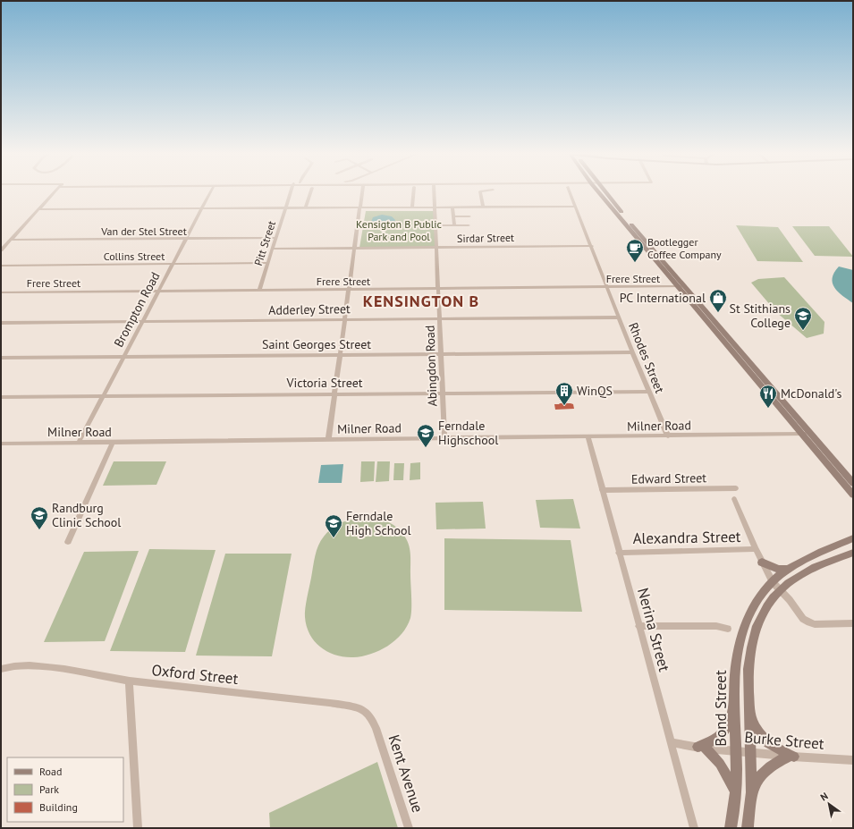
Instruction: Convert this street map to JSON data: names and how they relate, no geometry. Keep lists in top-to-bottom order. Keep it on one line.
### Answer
{"streets":{"main road":["Bond Street"],"street":["Van der Stel Street","Sirdar Street","Pitt Street","Collins Street","Frere Street","Brompton Road","Adderley Street","Saint Georges Street","Rhodes Street","Abingdon Road","Victoria Street","Milner Road","Edward Street","Alexandra Street","Nerina Street","Oxford Street","Burke Street","Kent Avenue"]},"crossings":[["Van der Stel Street","Pitt Street"],["Van der Stel Street","Brompton Road"],["Sirdar Street","Pitt Street"],["Sirdar Street","Rhodes Street"],["Sirdar Street","Abingdon Road"],["Pitt Street","Collins Street"],["Pitt Street","Frere Street"],["Collins Street","Brompton Road"],["Frere Street","Brompton Road"],["Frere Street","Rhodes Street"],["Frere Street","Abingdon Road"],["Brompton Road","Adderley Street"],["Brompton Road","Saint Georges Street"],["Brompton Road","Victoria Street"],["Brompton Road","Milner Road"],["Adderley Street","Rhodes Street"],["Adderley Street","Abingdon Road"],["Saint Georges Street","Rhodes Street"],["Saint Georges Street","Abingdon Road"],["Rhodes Street","Victoria Street"],["Rhodes Street","Milner Road"],["Abingdon Road","Victoria Street"],["Abingdon Road","Milner Road"],["Milner Road","Nerina Street"],["Edward Street","Nerina Street"],["Alexandra Street","Nerina Street"],["Alexandra Street","Bond Street"],["Nerina Street","Burke Street"],["Oxford Street","Kent Avenue"],["Bond Street","Burke Street"]],"districts":["KENSINGTON B"],"parks":["Kensigton B Public Park and Pool"],"places":{"cafe":["Bootlegger Coffee Company"],"shop":["PC International"],"school or university":["St Stithians College","Ferndale Highschool","Randburg Clinic School","Ferndale High School"],"building":["WinQS"],"restaurant":["McDonald's"]},"legend":["Road","Park","Building"],"north":"top left"}
